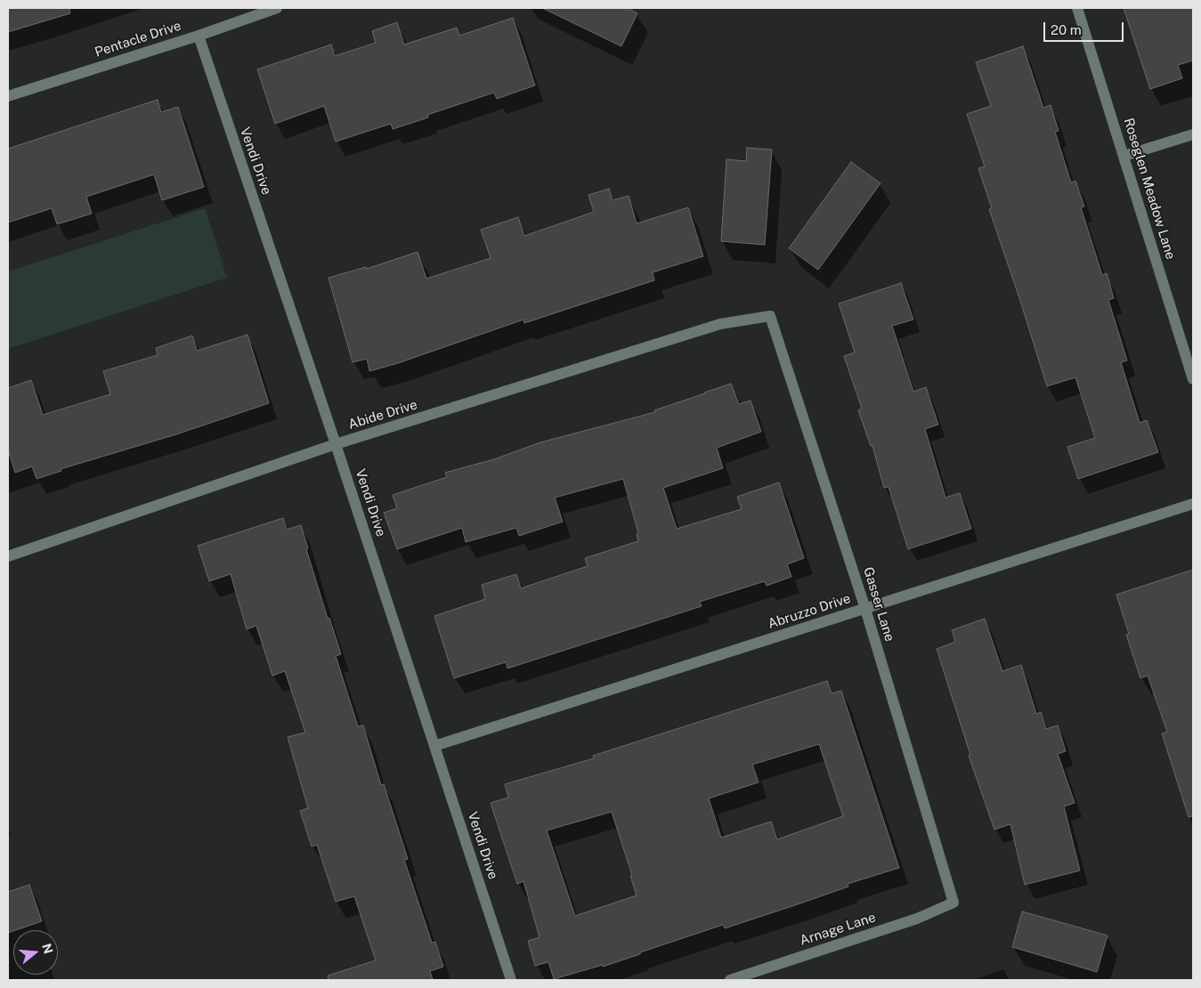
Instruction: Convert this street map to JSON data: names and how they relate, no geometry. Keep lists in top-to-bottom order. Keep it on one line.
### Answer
{"streets":{"street":["Pentacle Drive","Vendi Drive","Roseglen Meadow Lane","Abide Drive","Gasser Lane","Abruzzo Drive","Arnage Lane"]},"crossings":[["Pentacle Drive","Vendi Drive"],["Vendi Drive","Abide Drive"],["Vendi Drive","Abruzzo Drive"],["Abide Drive","Gasser Lane"],["Gasser Lane","Abruzzo Drive"],["Gasser Lane","Arnage Lane"]],"scale_bar":"20 m","north":"right"}
